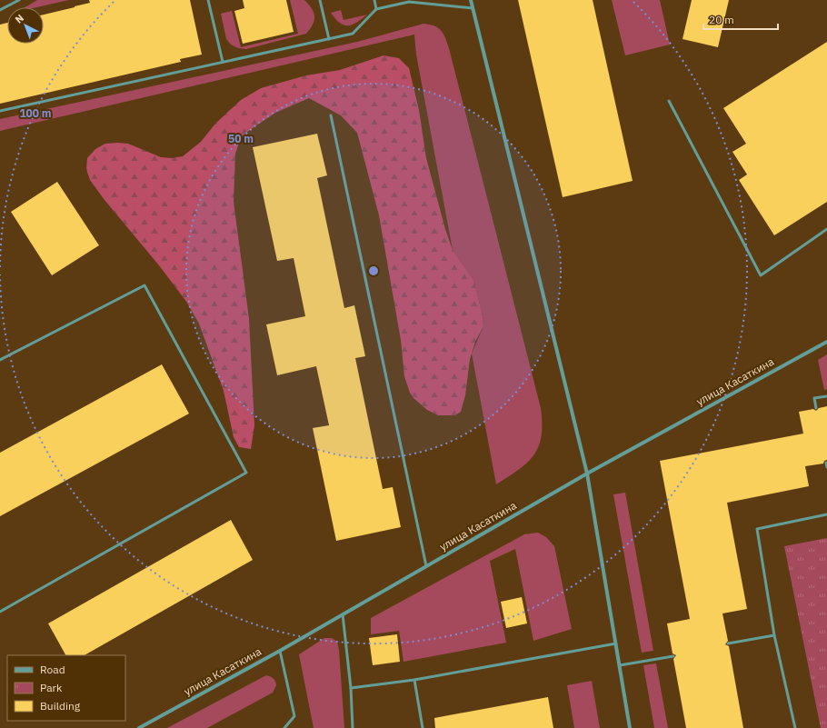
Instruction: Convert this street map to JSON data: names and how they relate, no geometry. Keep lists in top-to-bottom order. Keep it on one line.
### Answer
{"streets":{"street":["улица Касаткина"]},"legend":["Road","Park","Building"],"scale_bar":"20 m","north":"top left","rings":["100 m","50 m"]}
